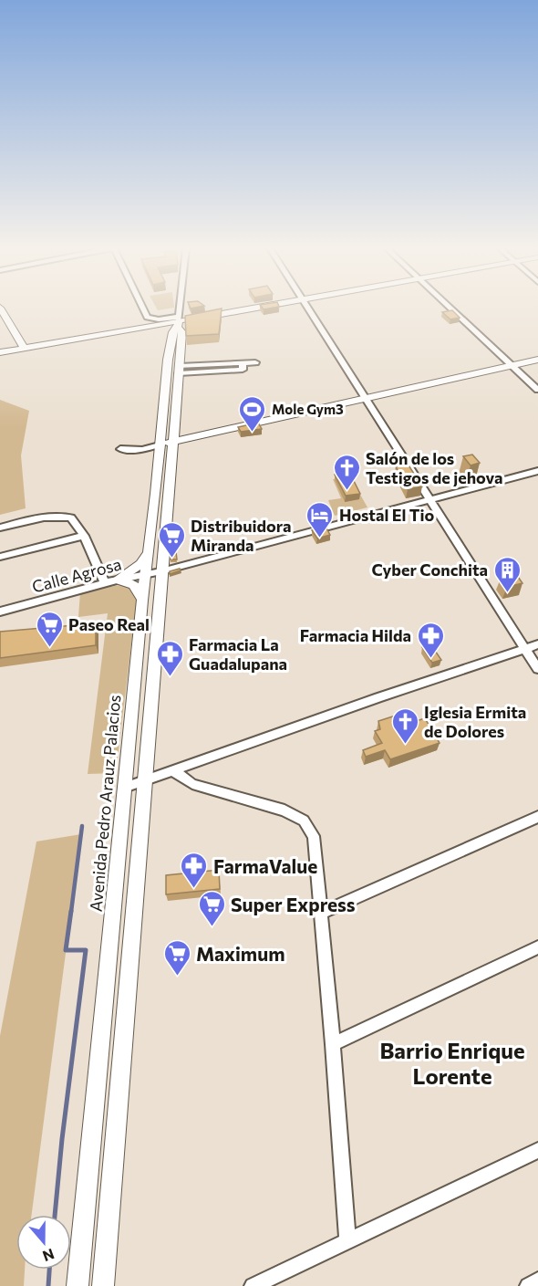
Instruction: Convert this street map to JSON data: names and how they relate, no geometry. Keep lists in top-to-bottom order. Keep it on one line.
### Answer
{"streets":{"street":["Calle Agrosa","Avenida Pedro Arauz Palacios"]},"crossings":[["Calle Agrosa","Avenida Pedro Arauz Palacios"]],"districts":["Barrio Enrique Lorente"],"places":{"sports":["Mole Gym3"],"church":["Salón de los Testigos de jehova","Iglesia Ermita de Dolores"],"hotel":["Hostal El Tio"],"supermarket":["Distribuidora Miranda","Paseo Real","Super Express","Maximum"],"building":["Cyber Conchita"],"pharmacy":["Farmacia Hilda","Farmacia La Guadalupana","FarmaValue"]},"north":"bottom"}
